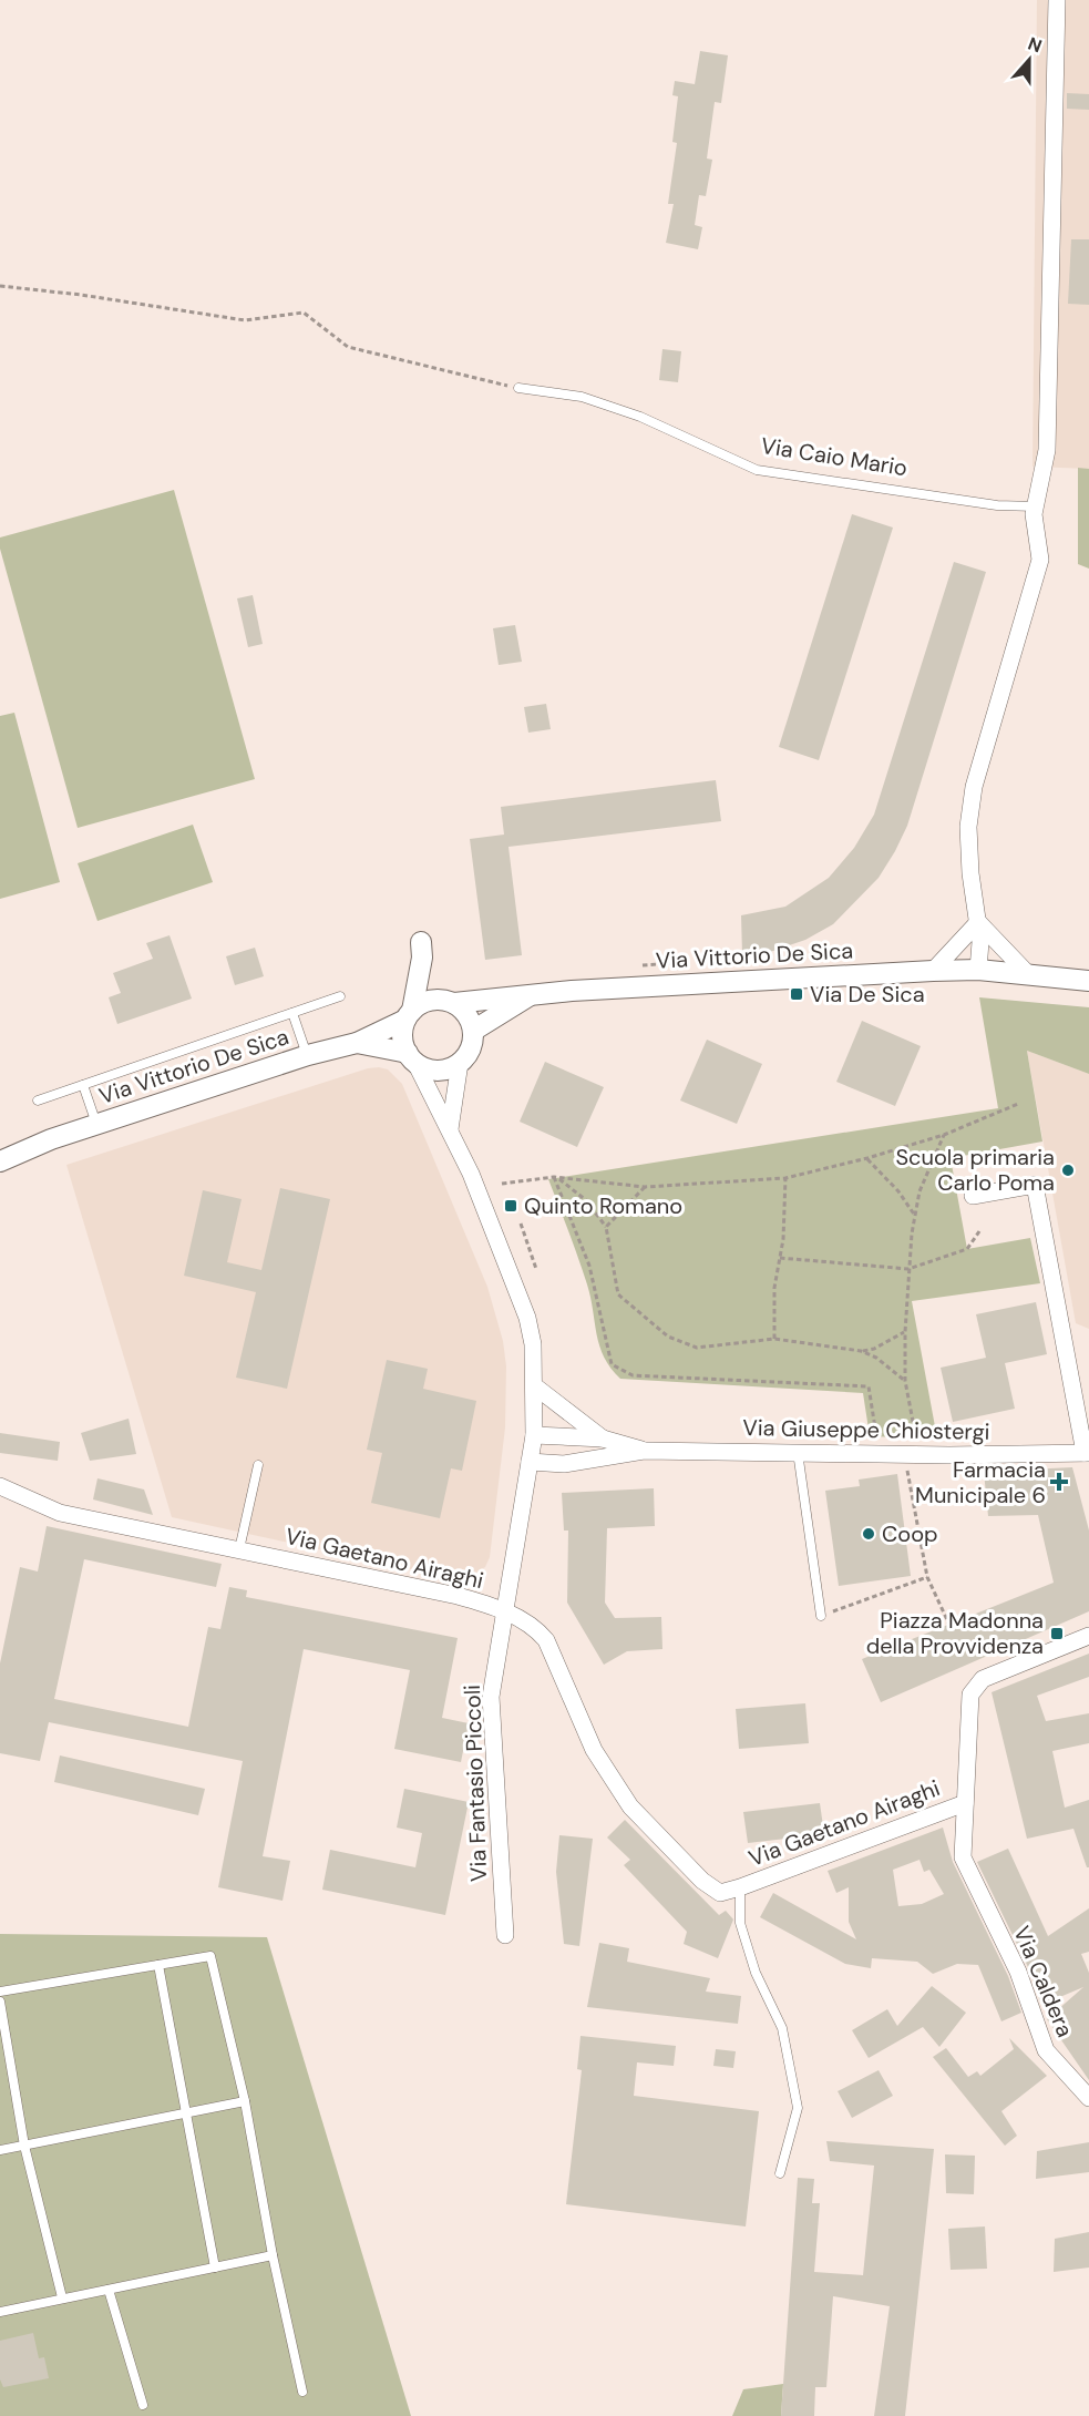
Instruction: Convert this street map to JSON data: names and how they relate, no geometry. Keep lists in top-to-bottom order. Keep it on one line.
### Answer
{"streets":{"street":["Via Vittorio De Sica","Via Giuseppe Chiostergi","Via Gaetano Airaghi","Via Fantasio Piccoli","Via Caldera"],"lane":["Via Caio Mario"]},"crossings":[["Via Vittorio De Sica","Via Fantasio Piccoli"],["Via Giuseppe Chiostergi","Via Fantasio Piccoli"],["Via Gaetano Airaghi","Via Fantasio Piccoli"],["Via Gaetano Airaghi","Via Caldera"]],"places":{"transit":["Via De Sica","Quinto Romano","Piazza Madonna della Provvidenza"],"other":["Scuola primaria Carlo Poma","Coop"],"health":["Farmacia Municipale 6"]},"north":"top"}
